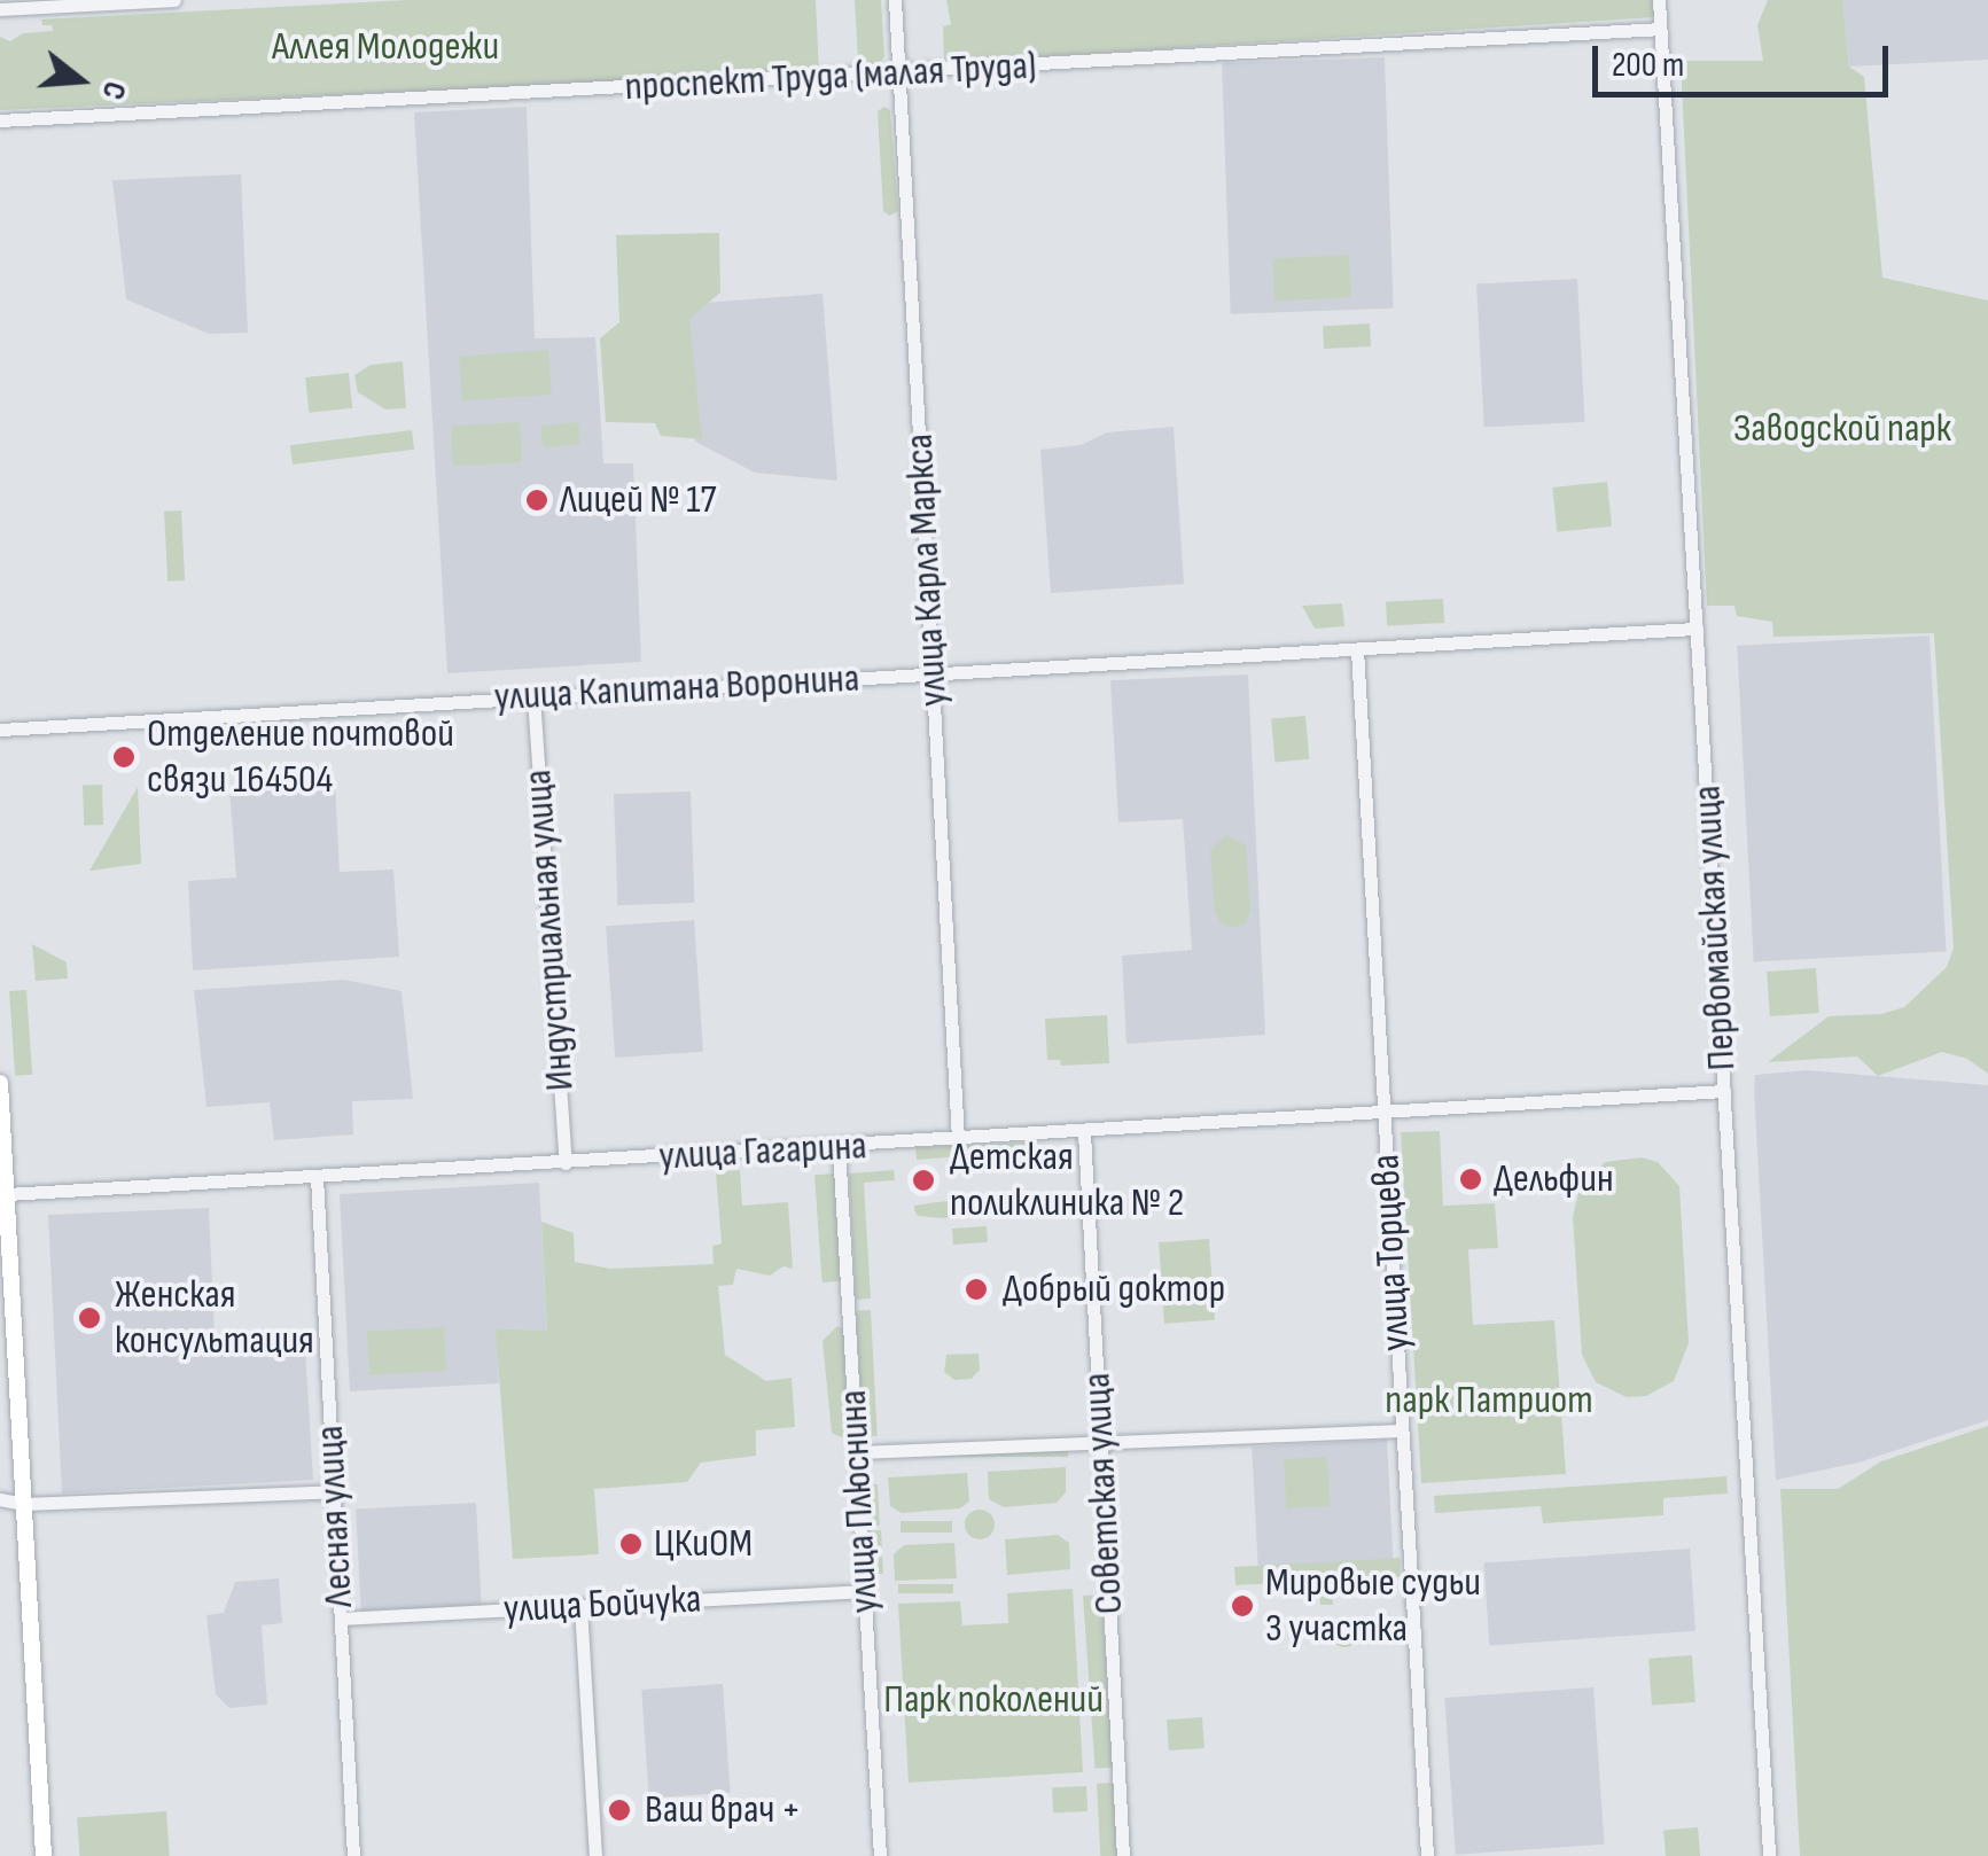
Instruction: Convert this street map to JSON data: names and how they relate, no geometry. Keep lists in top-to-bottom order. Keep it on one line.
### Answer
{"streets":{"street":["проспект Труда (малая Труда)","улица Карла Маркса","улица Капитана Воронина","Первомайская улица","Индустриальная улица","улица Гагарина","улица Торцева","Советская улица","улица Плюснина","Лесная улица","улица Бойчука"]},"crossings":[["проспект Труда (малая Труда)","улица Карла Маркса"],["проспект Труда (малая Труда)","Первомайская улица"],["улица Карла Маркса","улица Капитана Воронина"],["улица Карла Маркса","улица Гагарина"],["улица Капитана Воронина","Первомайская улица"],["улица Капитана Воронина","Индустриальная улица"],["улица Капитана Воронина","улица Торцева"],["Первомайская улица","улица Гагарина"],["Индустриальная улица","улица Гагарина"],["улица Гагарина","улица Торцева"],["улица Гагарина","Советская улица"],["улица Гагарина","улица Плюснина"],["улица Гагарина","Лесная улица"],["улица Плюснина","улица Бойчука"],["Лесная улица","улица Бойчука"]],"parks":["Аллея Молодежи","Заводской парк","парк Патриот","Парк поколений"],"places":["Лицей № 17","Отделение почтовой связи 164504","Дельфин","Детская поликлиника № 2","Добрый доктор","Женская консультация","ЦКиОМ","Мировые судьи 3 участка","Ваш врач +"],"scale_bar":"200 m","north":"right"}
